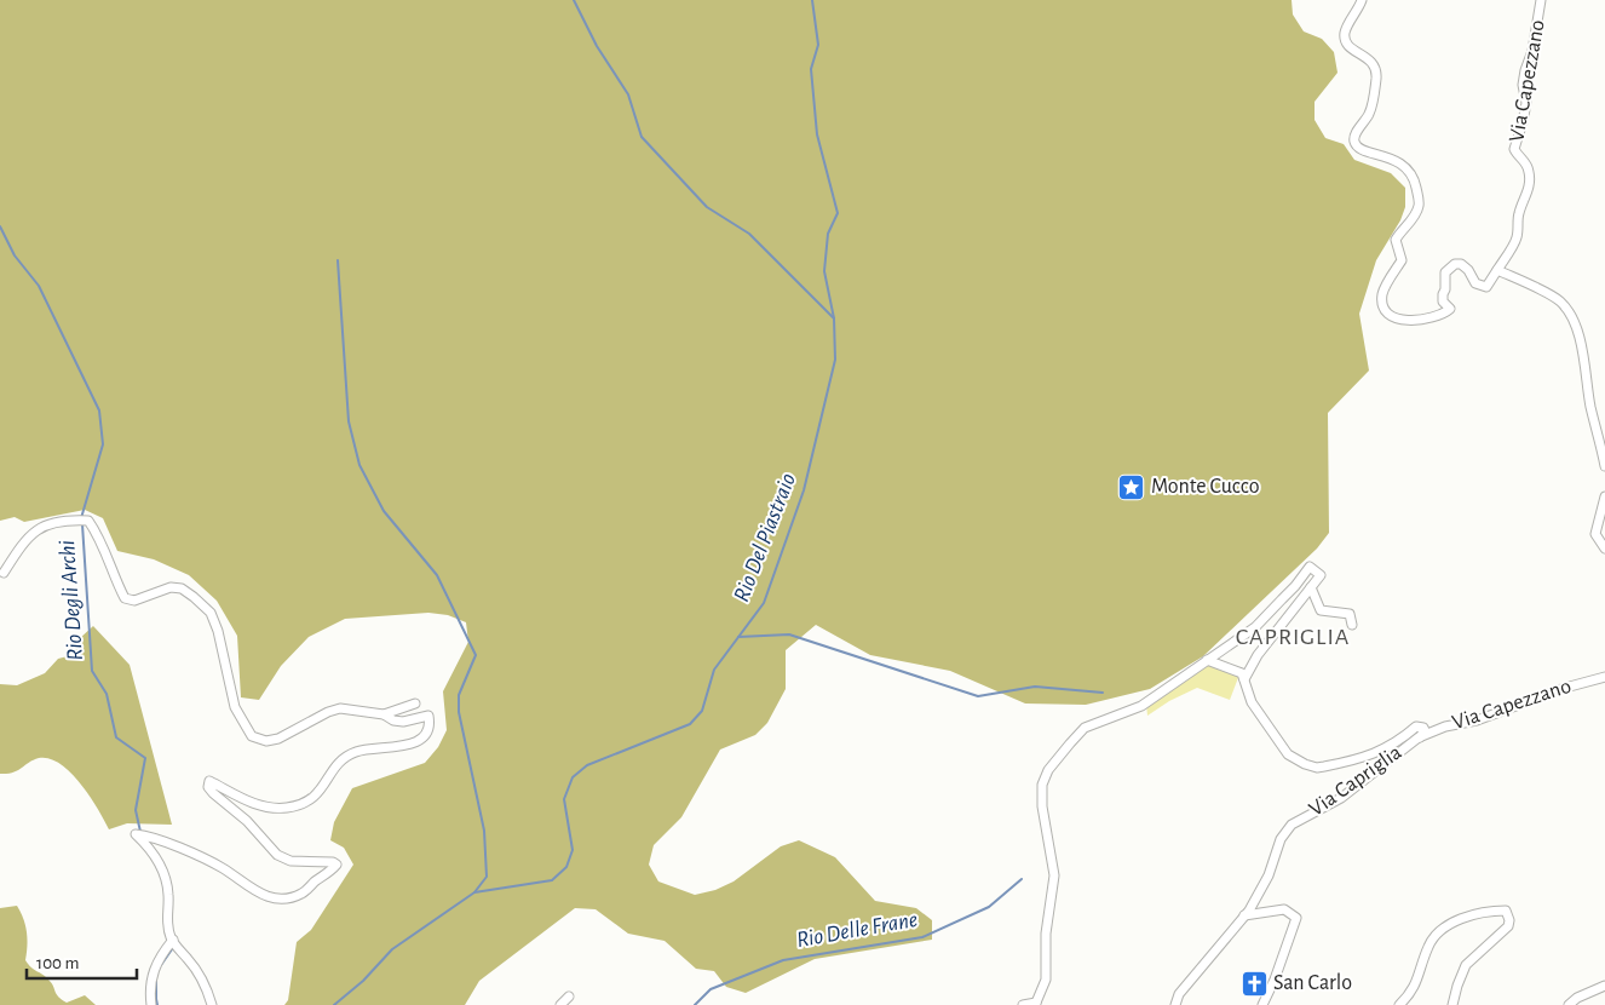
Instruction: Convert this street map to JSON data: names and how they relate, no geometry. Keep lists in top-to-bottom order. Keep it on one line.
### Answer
{"streets":{"street":["Via Capezzano","Via Capriglia"]},"crossings":[["Via Capezzano","Via Capriglia"]],"districts":["CAPRIGLIA"],"water":["Rio Del Piastraio","Rio Degli Archi","Rio Delle Frane"],"places":{"place":["Monte Cucco"],"church":["San Carlo"]},"scale_bar":"100 m"}
